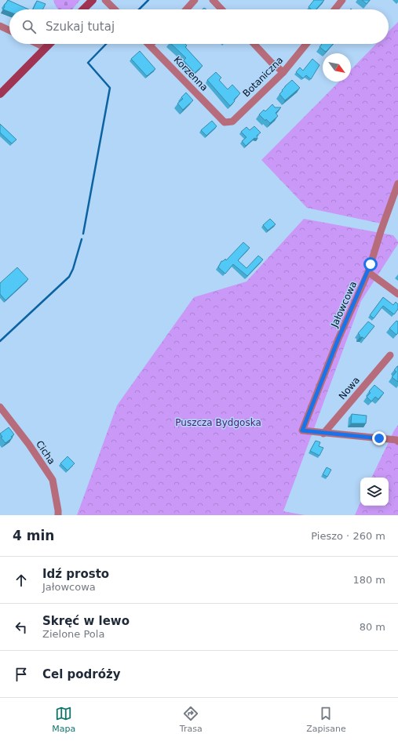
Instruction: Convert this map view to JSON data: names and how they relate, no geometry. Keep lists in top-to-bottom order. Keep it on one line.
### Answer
{"streets":{"street":["Korzenna","Botaniczna","Jałowcowa","Nowa","Cicha"]},"crossings":[["Korzenna","Botaniczna"],["Jałowcowa","Nowa"]],"parks":["Puszcza Bydgoska"],"north":"bottom right","page":{"search":"Szukaj tutaj","heading":["4 min","Pieszo · 260 m"],"list":[["Idź prosto","Jałowcowa","180 m"],["Skręć w lewo","Zielone Pola","80 m"],"Cel podróży"],"nav":["Mapa","Trasa","Zapisane"]}}
